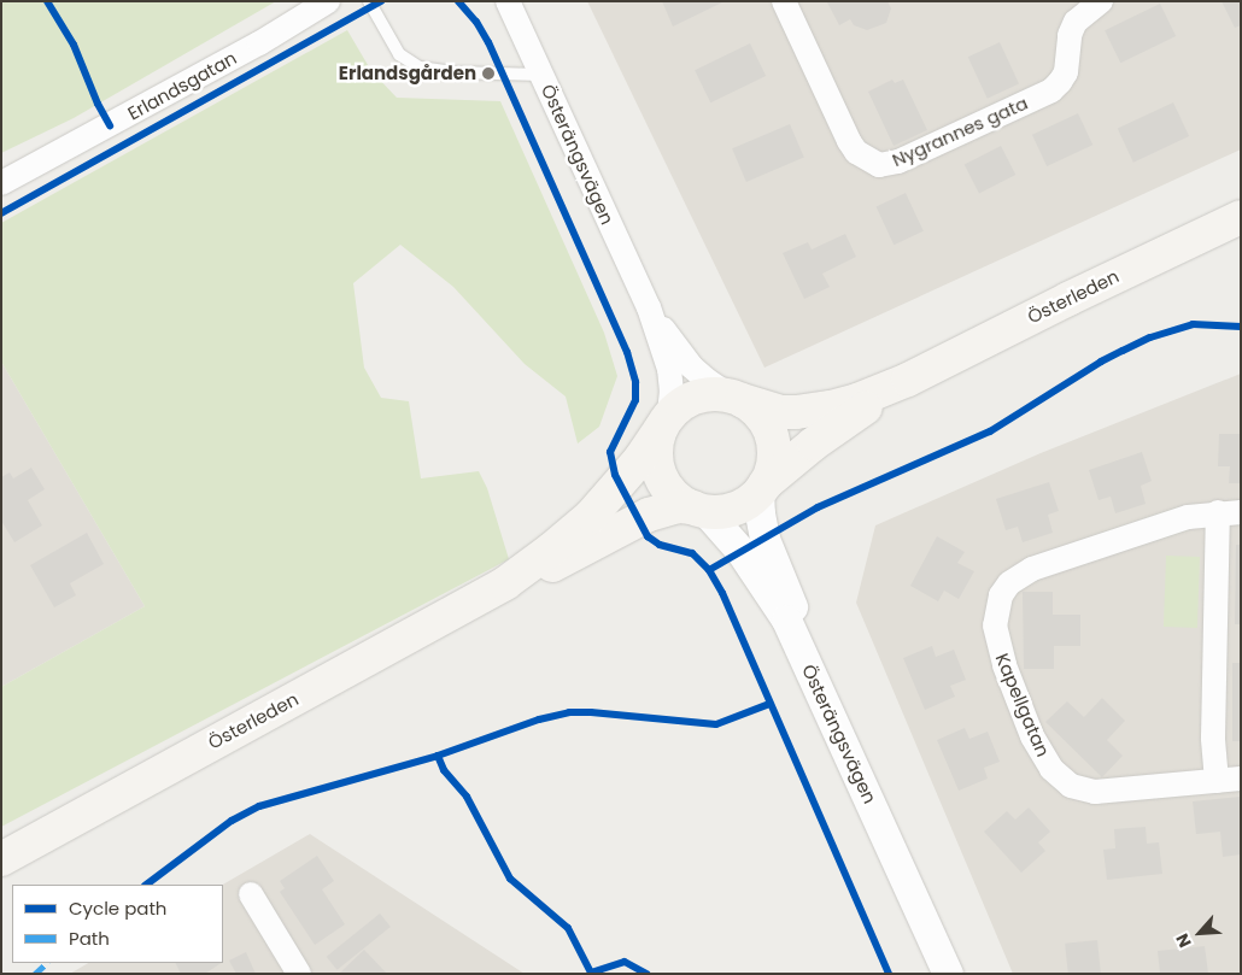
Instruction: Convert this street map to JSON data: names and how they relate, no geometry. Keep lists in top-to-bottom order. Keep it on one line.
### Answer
{"streets":{"main road":["Österleden"],"street":["Erlandsgatan","Nygrannes gata","Österängsvägen","Kapellgatan"]},"crossings":[["Österängsvägen","Österleden"]],"places":["Erlandsgården"],"legend":["Cycle path","Path"],"north":"bottom left"}
